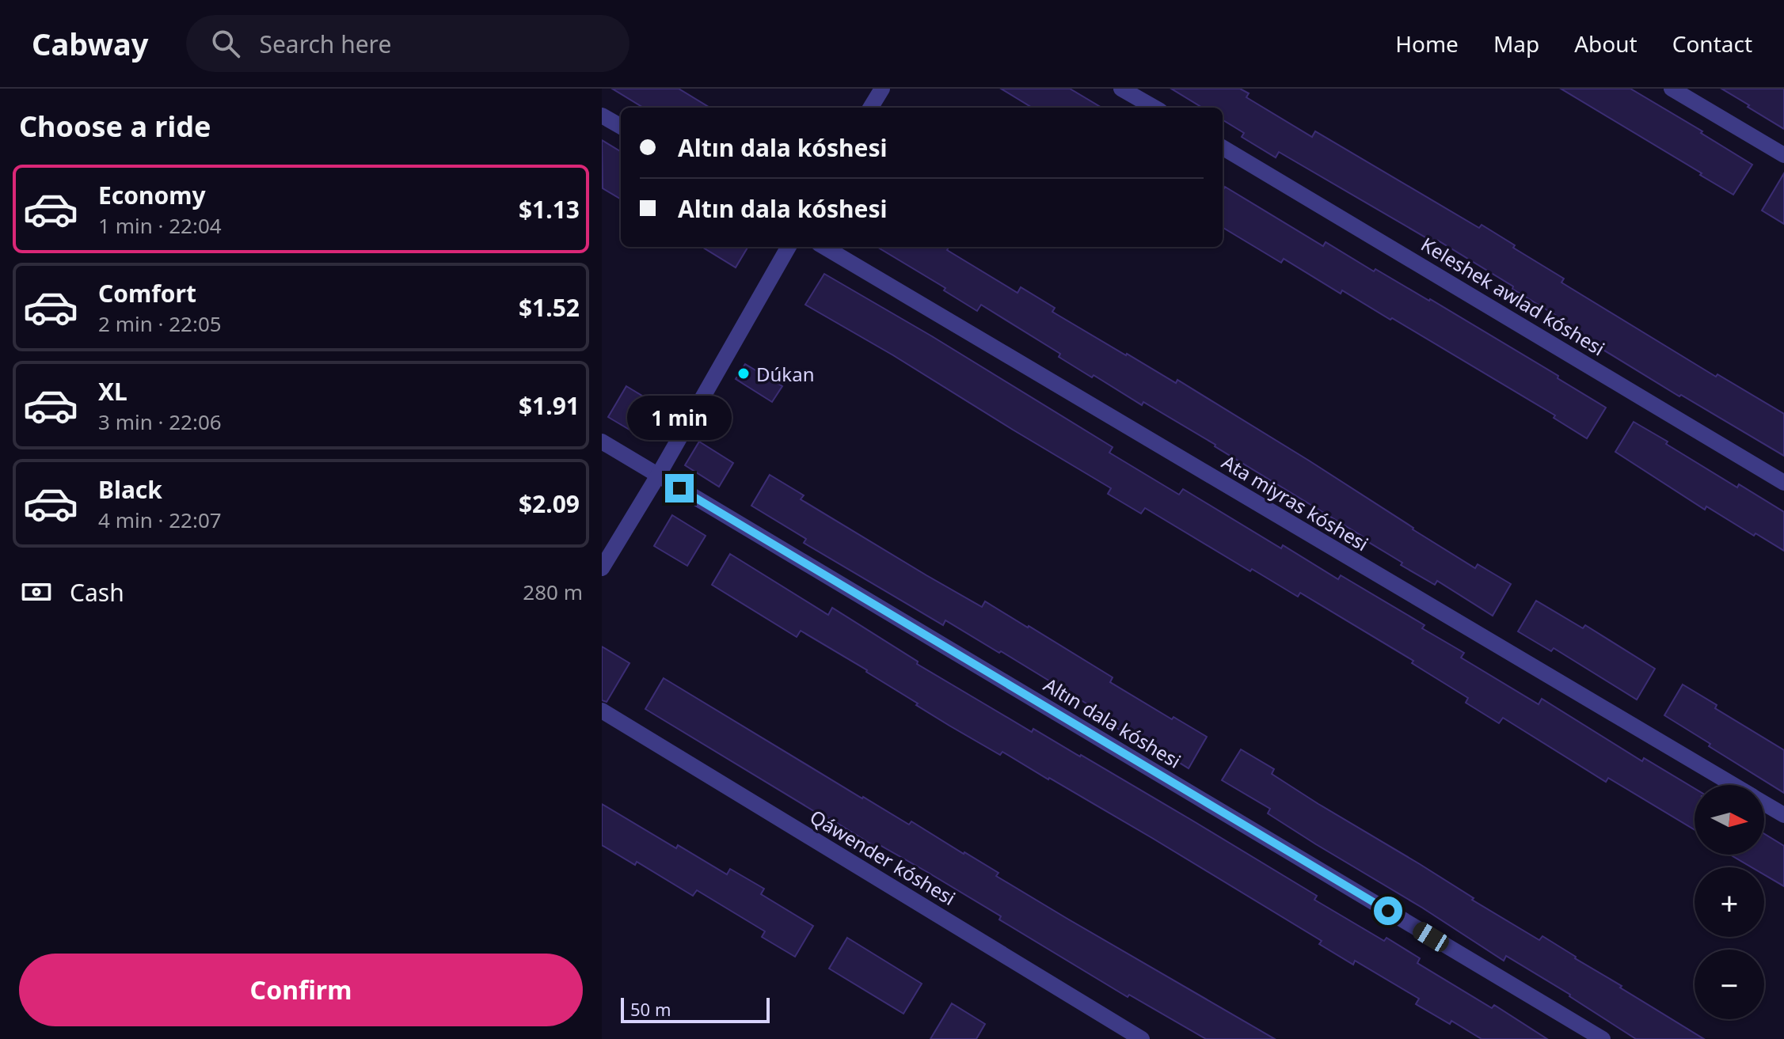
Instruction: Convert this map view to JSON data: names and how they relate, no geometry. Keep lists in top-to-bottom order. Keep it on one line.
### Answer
{"streets":{"street":["Keleshek awlad kóshesi","Ata miyras kóshesi","Altın dala kóshesi","Qáwender kóshesi"]},"places":["Dúkan"],"scale_bar":"50 m","north":"right","page":{"header":"Cabway","search":"Search here","nav":["Home","Map","About","Contact"],"heading":"Choose a ride","banner":["Altın dala kóshesi","Altın dala kóshesi"],"list":[{"name":"Economy","note":"1 min · 22:04","value":"$1.13"},{"name":"Comfort","note":"2 min · 22:05","value":"$1.52"},{"name":"XL","note":"3 min · 22:06","value":"$1.91"},{"name":"Black","note":"4 min · 22:07","value":"$2.09"}],"bubble":"1 min","pay":["Cash","280 m"],"map_buttons":["+","−"],"buttons":"Confirm","scale":"50 m"}}
